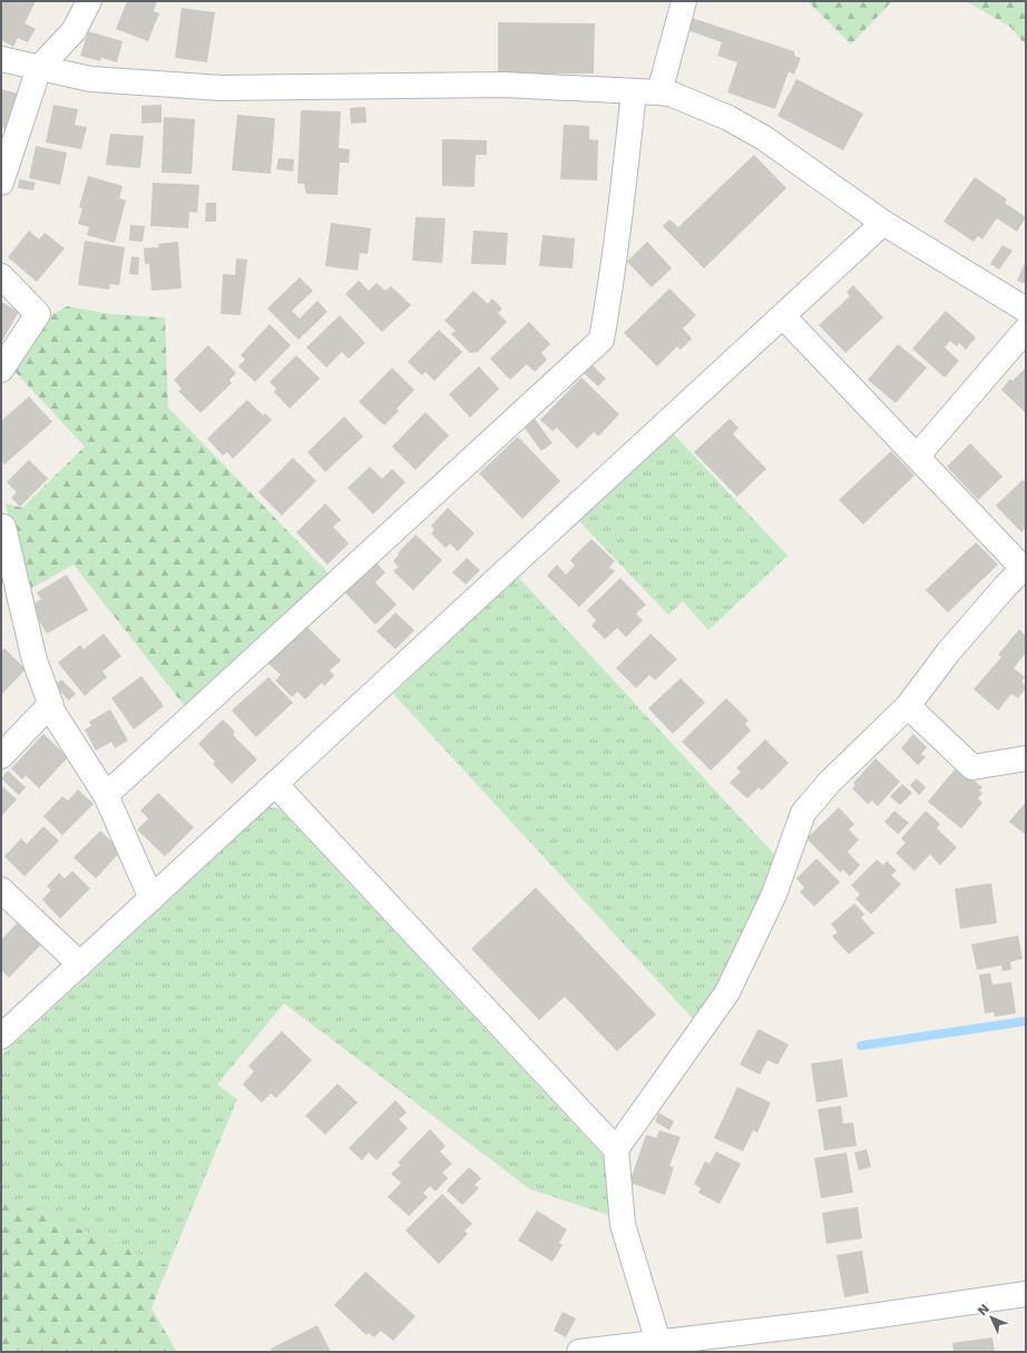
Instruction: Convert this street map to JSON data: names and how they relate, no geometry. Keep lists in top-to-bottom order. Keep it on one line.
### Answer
{"north":"top left"}
